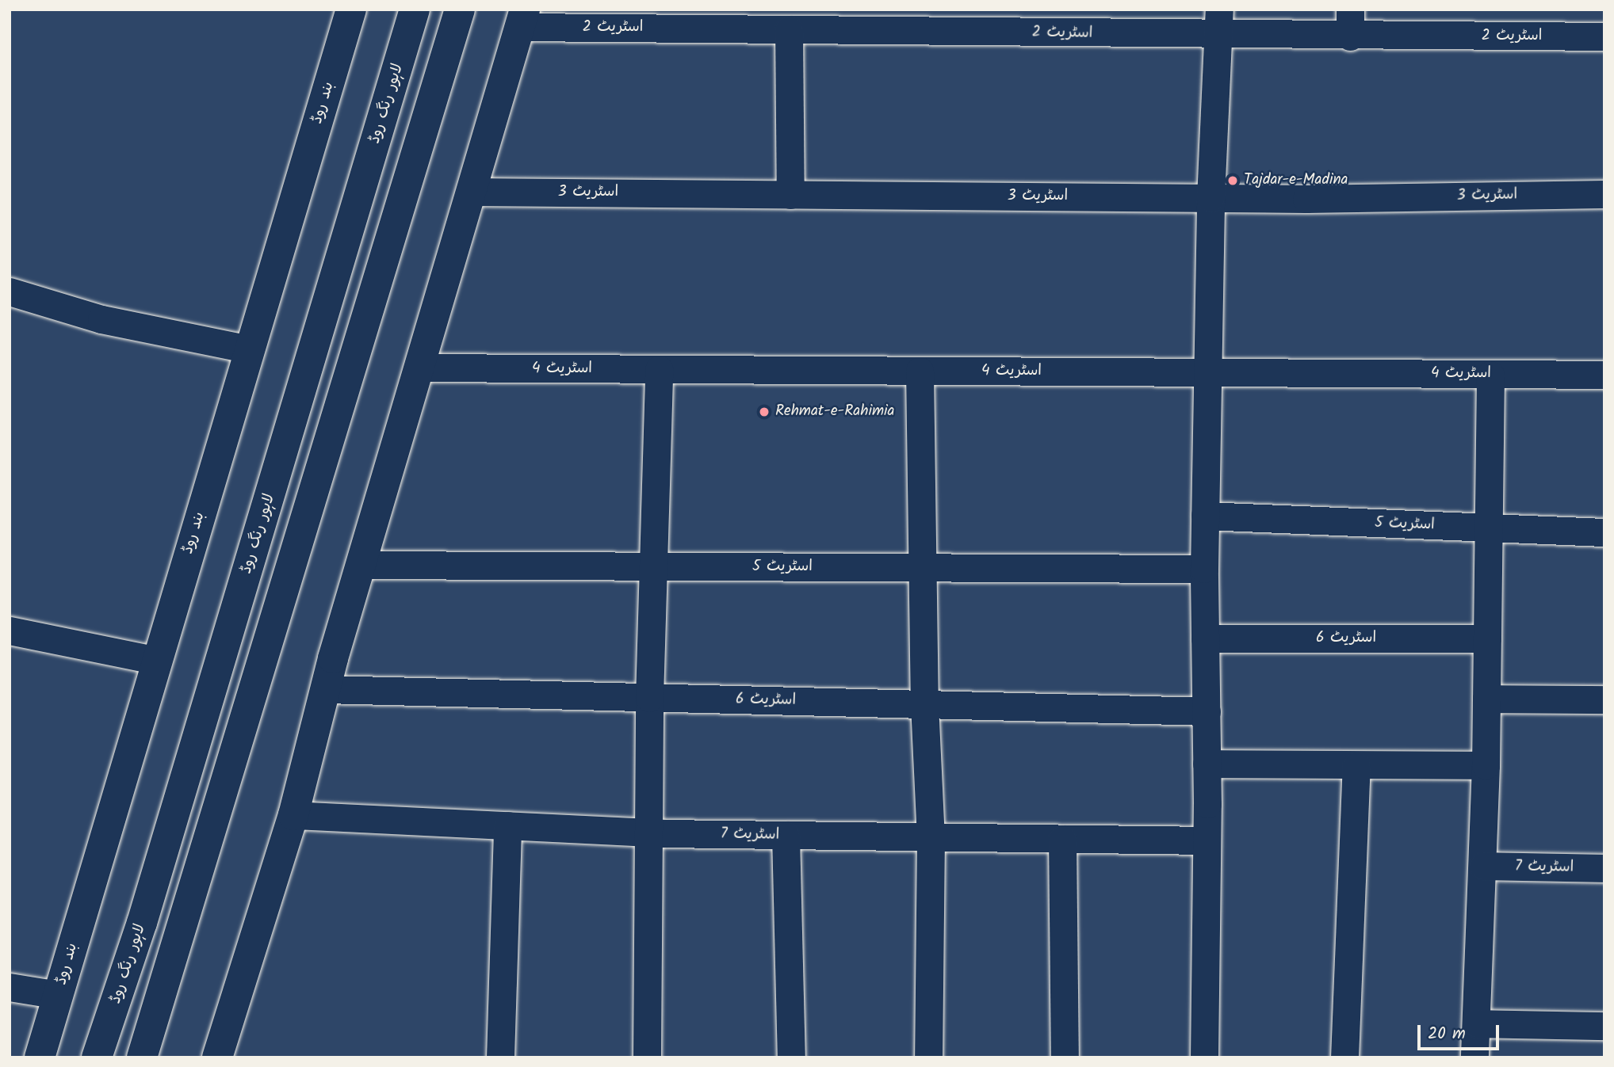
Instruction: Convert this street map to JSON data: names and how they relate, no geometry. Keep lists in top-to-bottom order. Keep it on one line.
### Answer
{"streets":{"main road":["بند روڈ","لاہور رنگ روڈ"],"street":["اسٹریٹ 2","اسٹریٹ 3","اسٹریٹ 4","اسٹریٹ 5","اسٹریٹ 6","اسٹریٹ 7"]},"places":["Tajdar-e-Madina","Rehmat-e-Rahimia"],"scale_bar":"20 m"}
